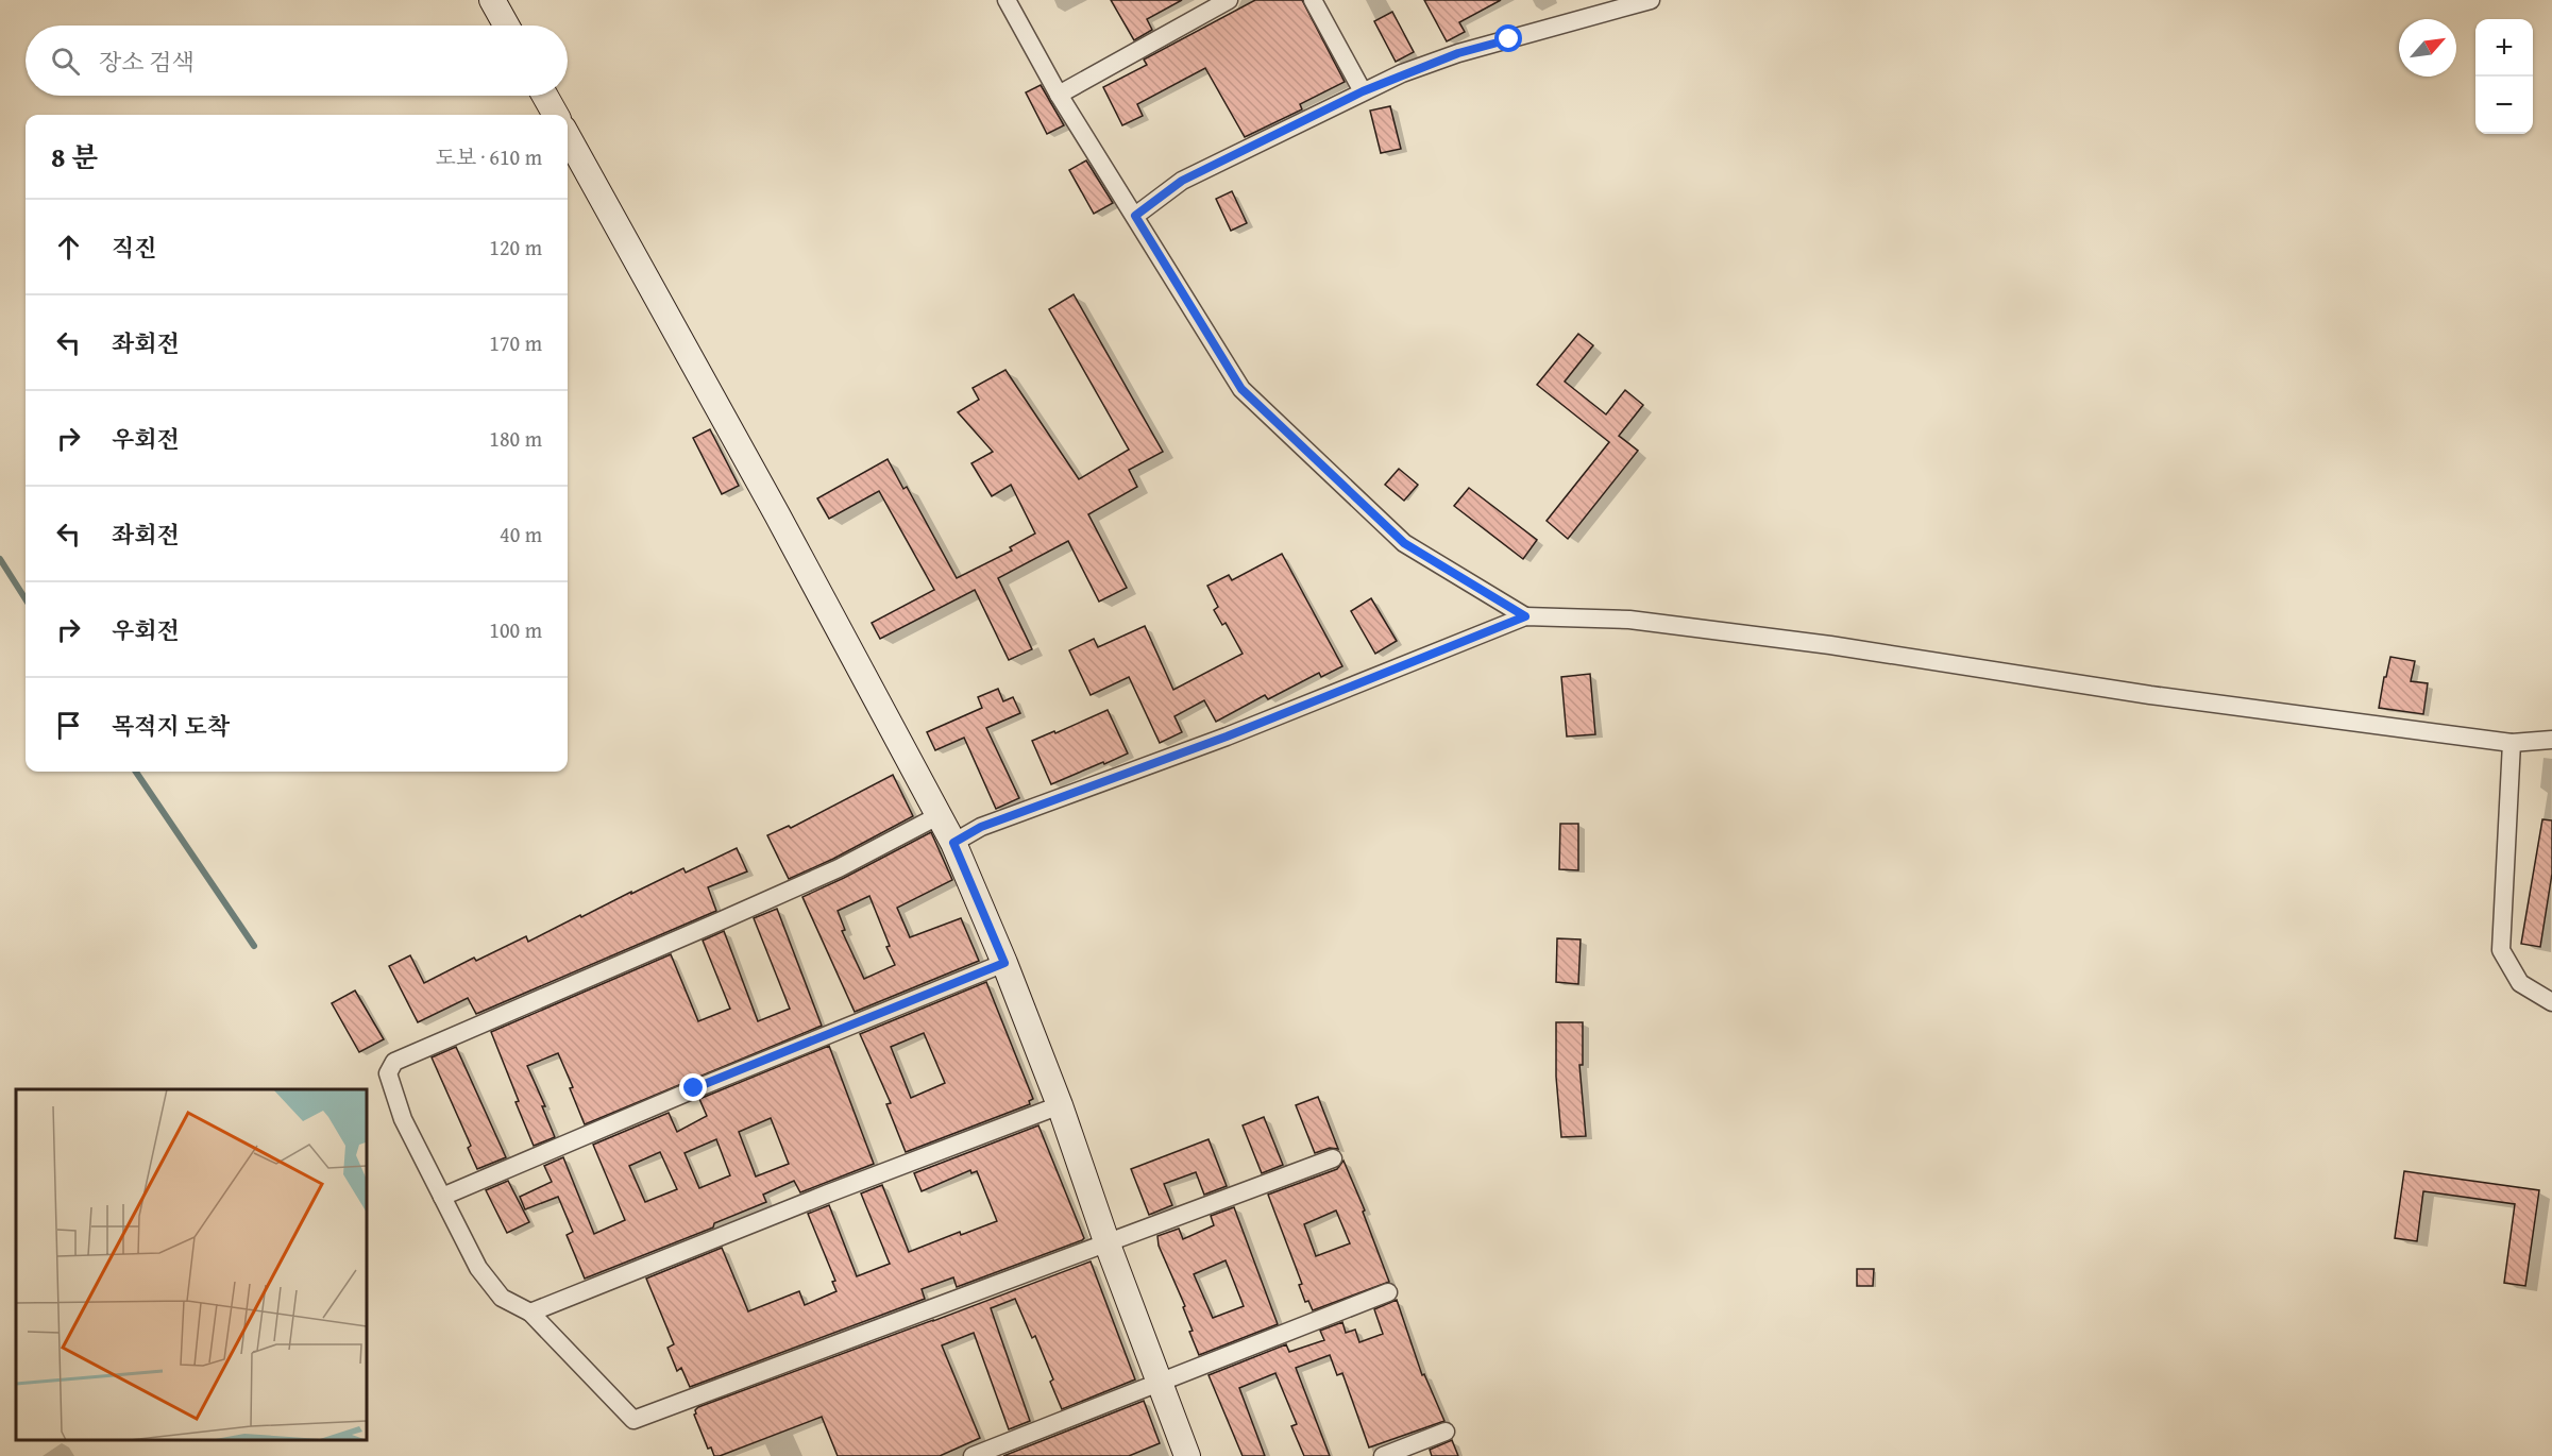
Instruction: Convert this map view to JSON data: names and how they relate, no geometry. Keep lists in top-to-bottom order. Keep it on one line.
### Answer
{"north":"top right","page":{"map_buttons":["+","−"],"search":"장소 검색","heading":["8 분","도보 · 610 m"],"list":[["직진","120 m"],["좌회전","170 m"],["우회전","180 m"],["좌회전","40 m"],["우회전","100 m"],"목적지 도착"]}}
